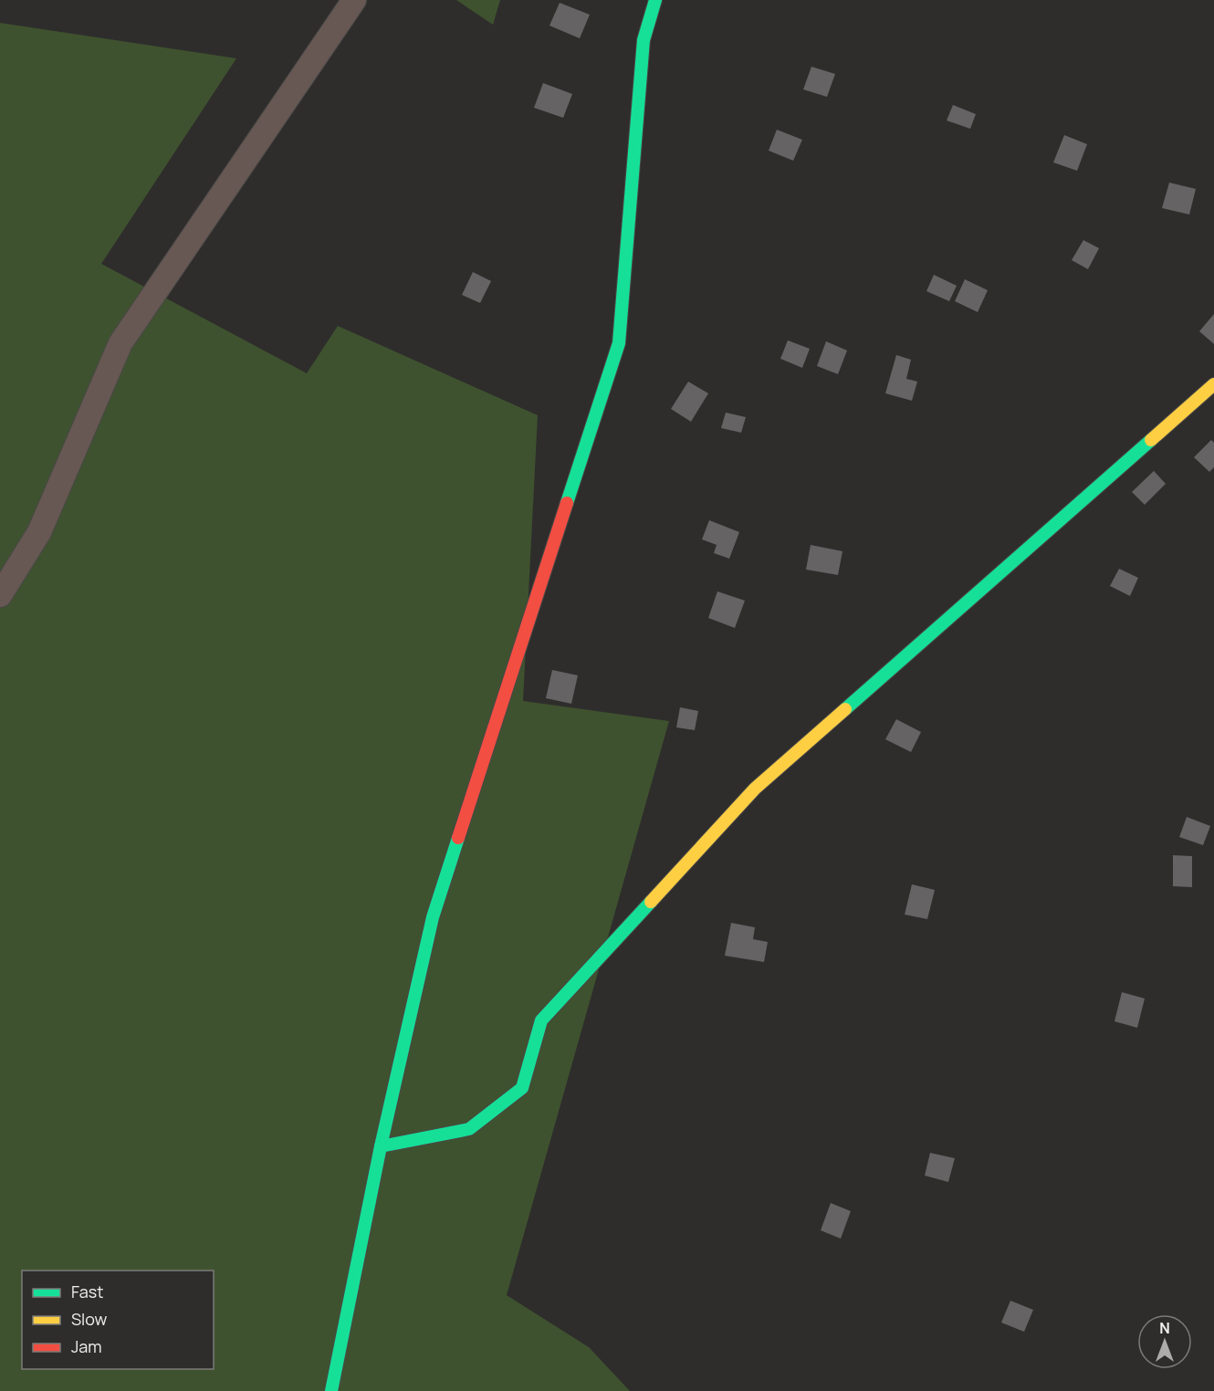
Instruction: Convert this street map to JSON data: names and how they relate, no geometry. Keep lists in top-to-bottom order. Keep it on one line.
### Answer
{"legend":["Fast","Slow","Jam"],"north":"top"}
